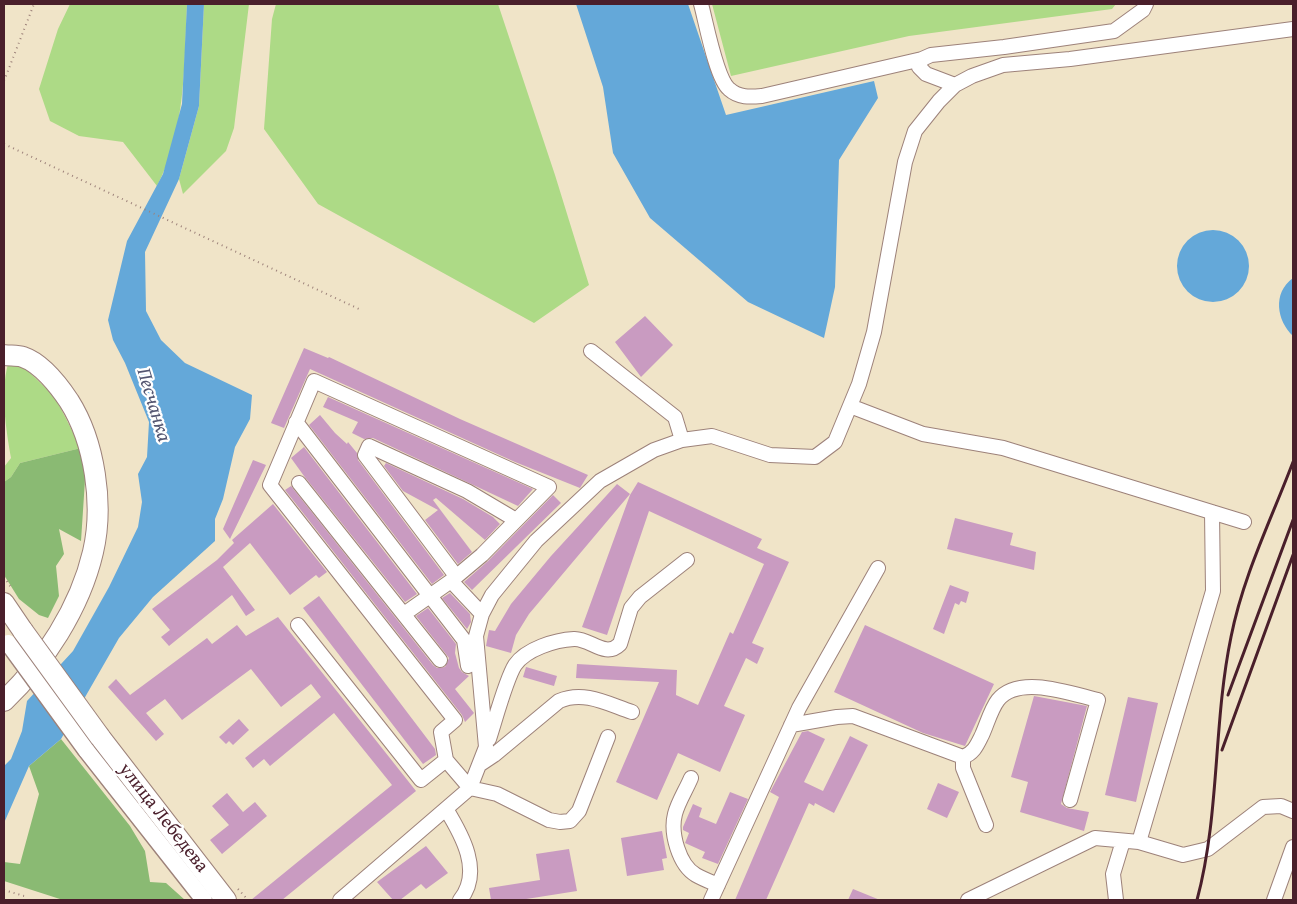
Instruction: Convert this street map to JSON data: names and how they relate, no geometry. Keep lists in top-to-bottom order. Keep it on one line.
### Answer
{"streets":{"highway":["улица Лебедева"]},"water":["Песчанка"]}
